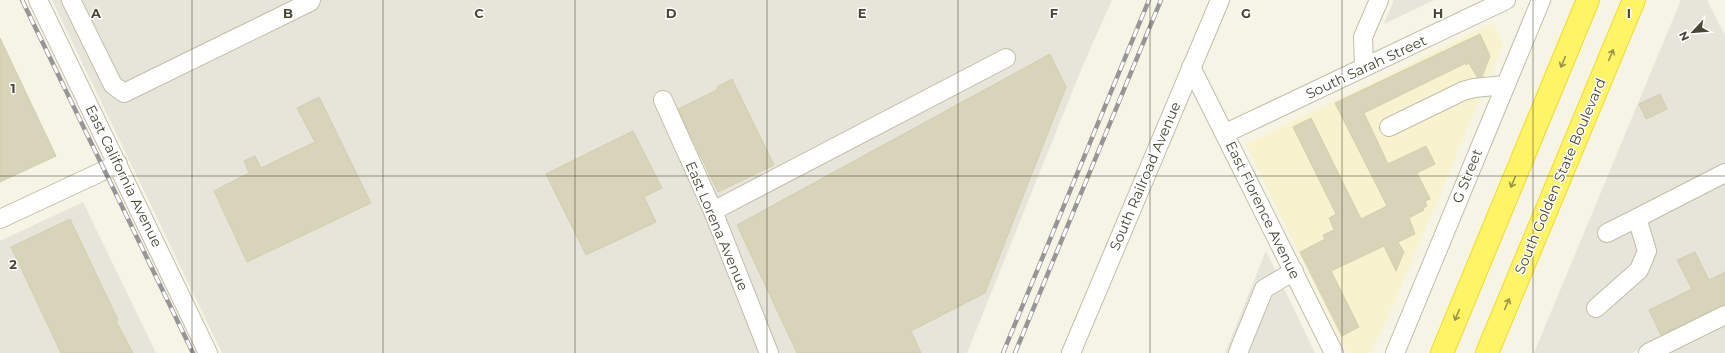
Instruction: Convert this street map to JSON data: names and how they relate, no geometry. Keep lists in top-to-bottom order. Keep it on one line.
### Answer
{"streets":{"highway":["South Golden State Boulevard"],"street":["South Sarah Street","East California Avenue","South Railroad Avenue","G Street","East Florence Avenue","East Lorena Avenue"]},"crossings":[["South Sarah Street","East Florence Avenue"],["South Railroad Avenue","East Florence Avenue"]],"north":"bottom left","grid":{"columns":["A","B","C","D","E","F","G","H","I"],"rows":["1","2"]}}
